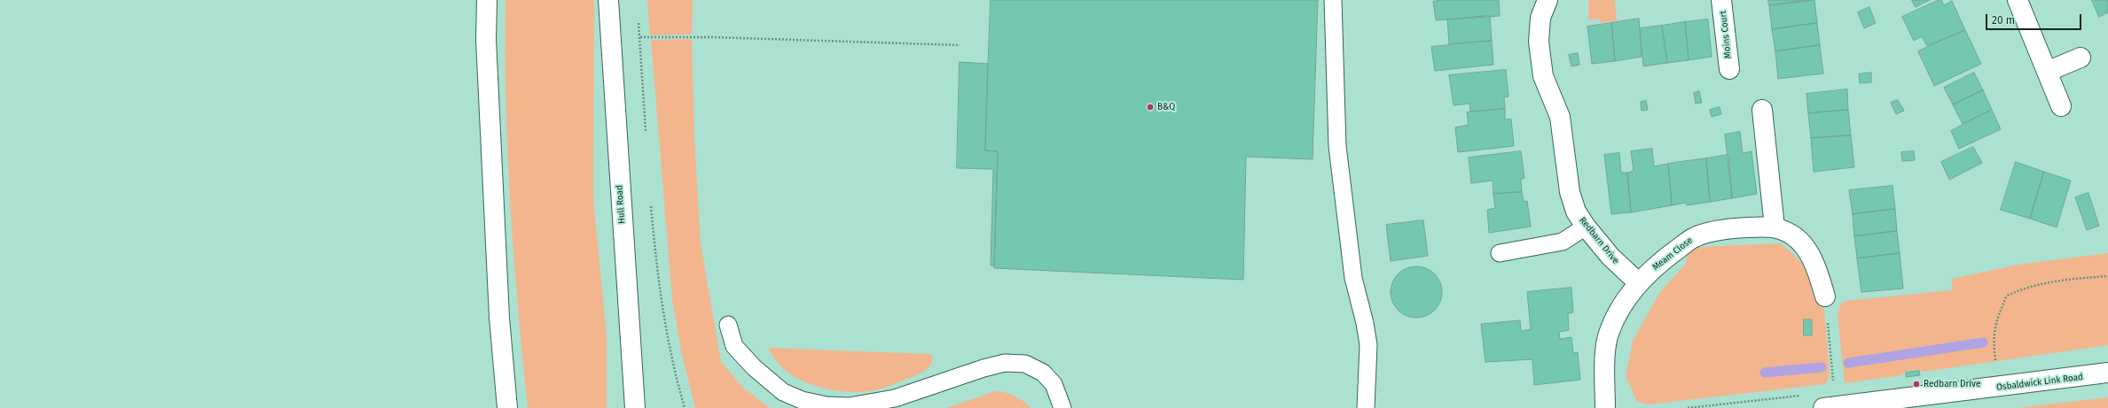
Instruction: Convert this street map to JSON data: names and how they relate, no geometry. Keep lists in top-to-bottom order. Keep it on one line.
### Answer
{"streets":{"street":["Moins Court","Hull Road","Redbarn Drive","Meam Close","Osbaldwick Link Road"]},"crossings":[["Redbarn Drive","Meam Close"]],"places":["B&Q","Redbarn Drive"],"scale_bar":"20 m"}
